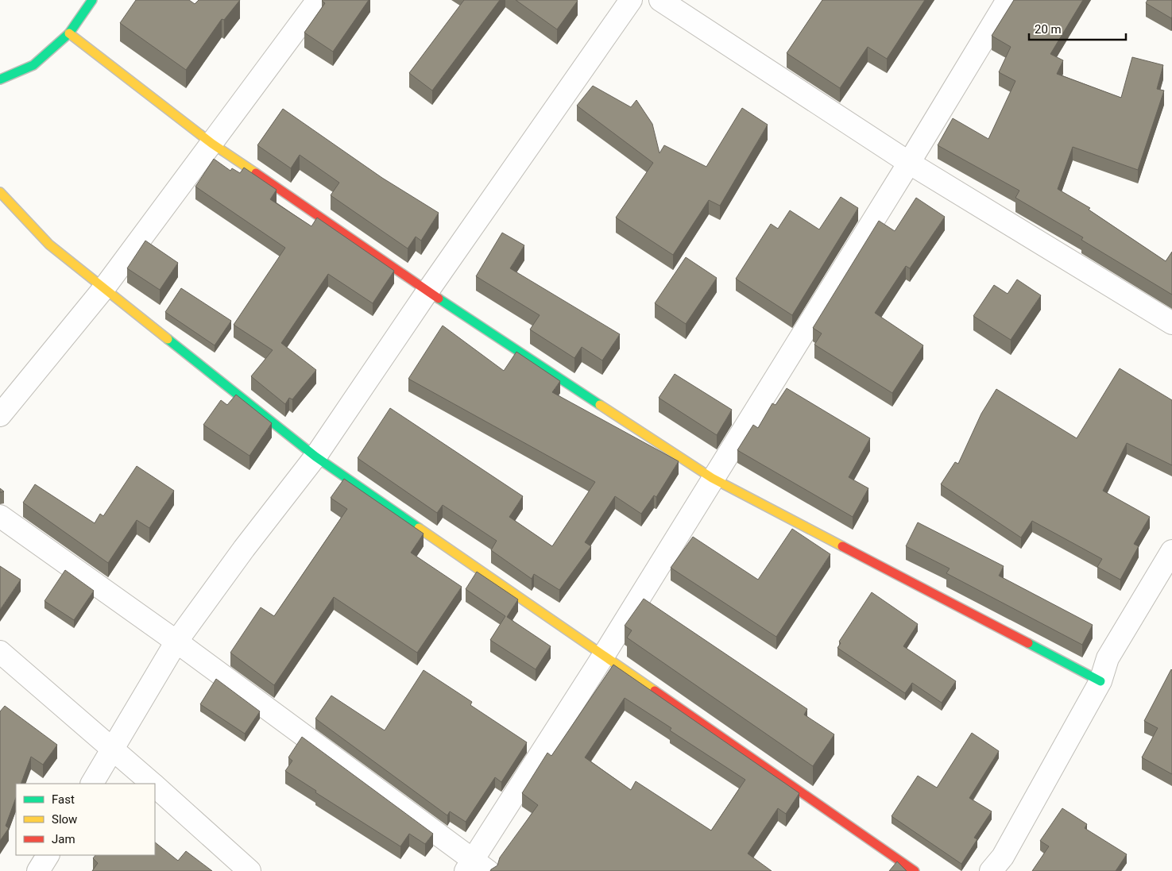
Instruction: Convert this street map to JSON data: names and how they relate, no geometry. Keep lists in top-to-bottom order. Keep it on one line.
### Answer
{"legend":["Fast","Slow","Jam"],"scale_bar":"20 m"}
